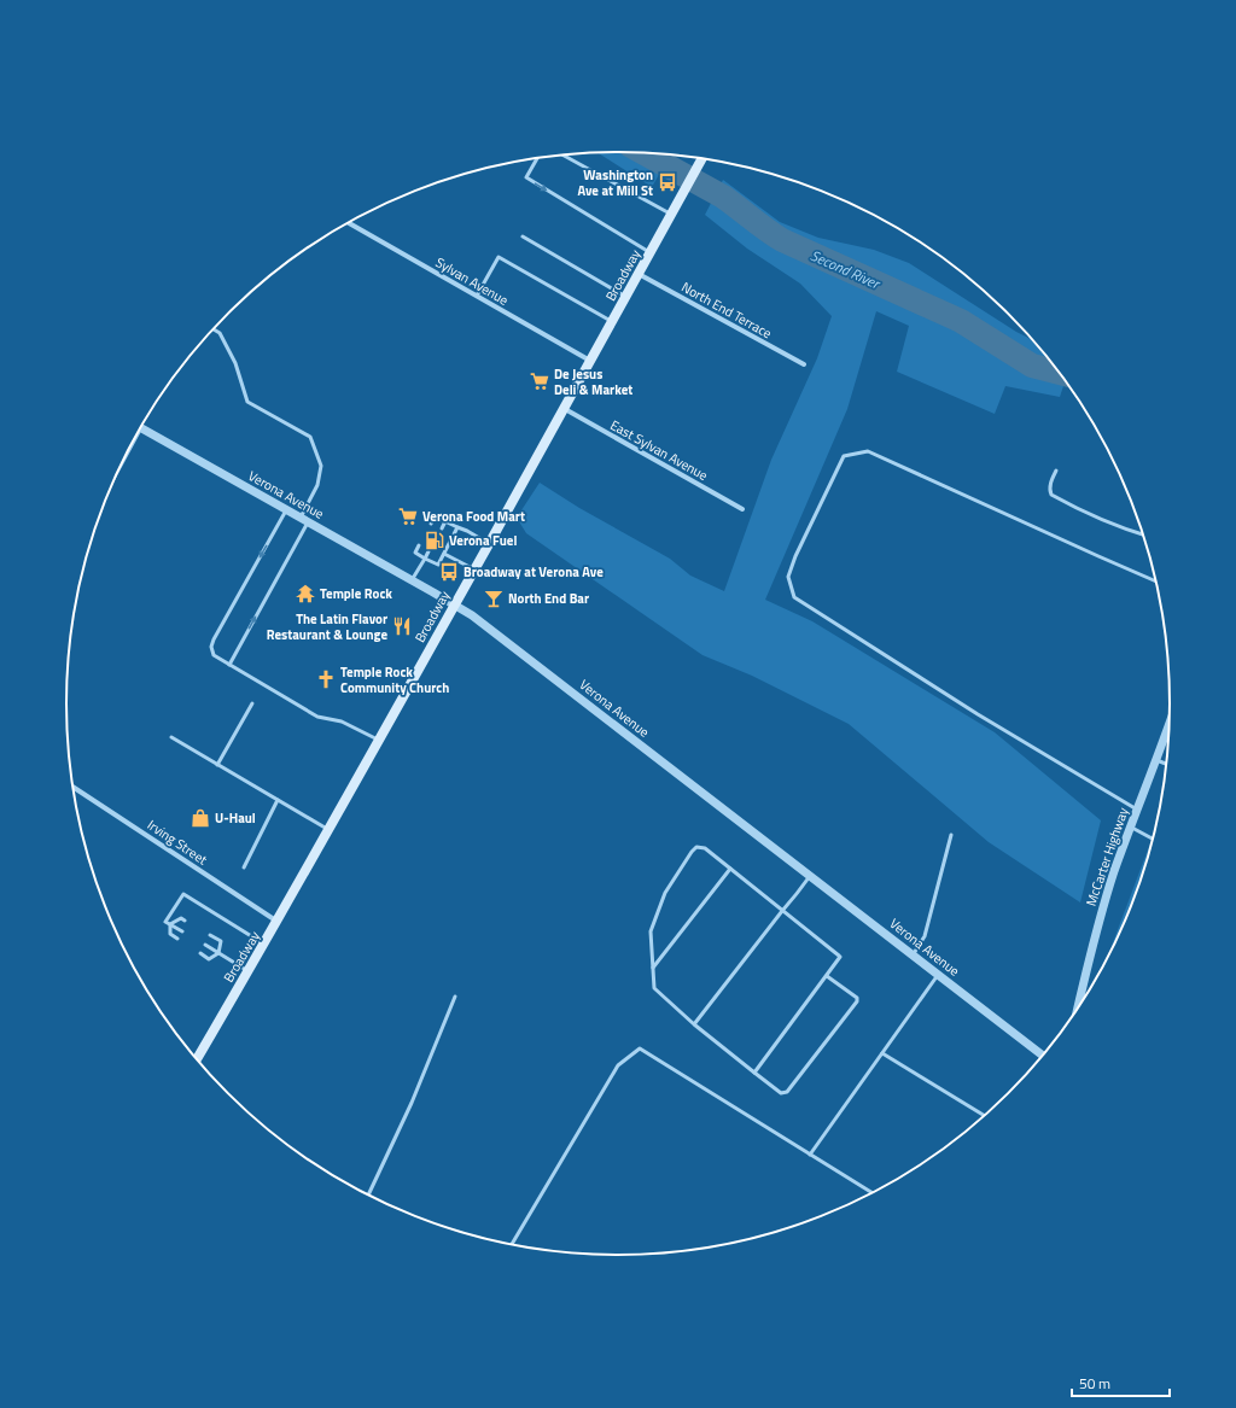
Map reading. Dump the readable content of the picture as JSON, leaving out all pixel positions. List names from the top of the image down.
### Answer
{
  "streets": {
    "main road": ["Broadway"],
    "street": [
      "Sylvan Avenue",
      "North End Terrace",
      "East Sylvan Avenue",
      "Verona Avenue",
      "Irving Street",
      "McCarter Highway"
    ]
  },
  "crossings": [
    ["Broadway", "Sylvan Avenue"],
    ["Broadway", "North End Terrace"],
    ["Broadway", "East Sylvan Avenue"],
    ["Broadway", "Verona Avenue"],
    ["Broadway", "Irving Street"]
  ],
  "water": ["Second River"],
  "places": {
    "bus stop": ["Washington Ave at Mill St", "Broadway at Verona Ave"],
    "supermarket": ["De Jesus Deli & Market", "Verona Food Mart"],
    "fuel station": ["Verona Fuel"],
    "temple": ["Temple Rock"],
    "bar": ["North End Bar"],
    "restaurant": ["The Latin Flavor Restaurant & Lounge"],
    "church": ["Temple Rock Community Church"],
    "shop": ["U-Haul"]
  },
  "scale_bar": "50 m"
}
